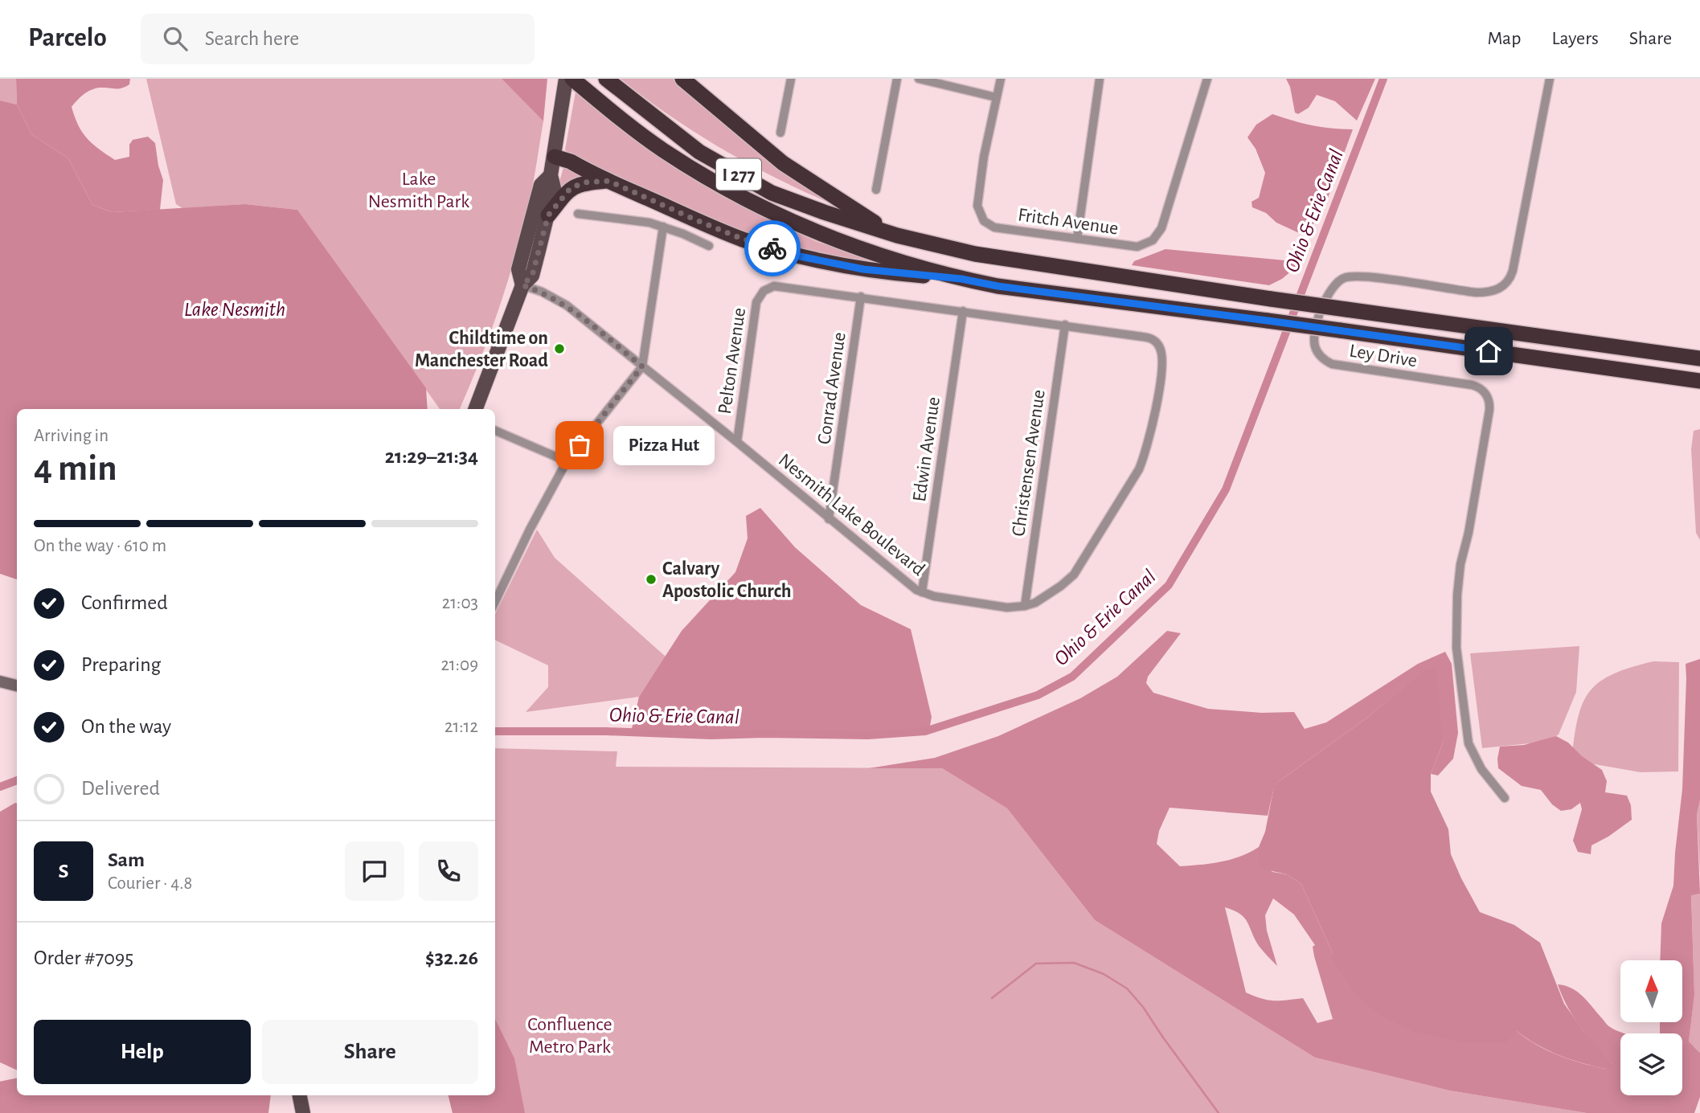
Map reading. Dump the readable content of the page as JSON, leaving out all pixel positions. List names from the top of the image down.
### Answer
{
  "streets": {
    "highway": ["I 277"],
    "street": [
      "Fritch Avenue",
      "Ley Drive",
      "Pelton Avenue",
      "Conrad Avenue",
      "Edwin Avenue",
      "Christensen Avenue",
      "Nesmith Lake Boulevard"
    ]
  },
  "crossings": [
    ["Pelton Avenue", "Conrad Avenue"],
    ["Pelton Avenue", "Nesmith Lake Boulevard"],
    ["Conrad Avenue", "Nesmith Lake Boulevard"],
    ["Edwin Avenue", "Nesmith Lake Boulevard"],
    ["Christensen Avenue", "Nesmith Lake Boulevard"]
  ],
  "water": ["Ohio & Erie Canal", "Lake Nesmith"],
  "parks": ["Lake Nesmith Park", "Confluence Metro Park"],
  "places": ["Childtime on Manchester Road", "Pizza Hut", "Calvary Apostolic Church"],
  "north": "top",
  "page": {
    "header": "Parcelo",
    "search": "Search here",
    "nav": ["Map", "Layers", "Share"],
    "heading": ["4 min", "Arriving in", "21:29–21:34"],
    "panel": [
      "Sam",
      "Courier · 4.8",
      "Order #7095",
      "$32.26"
    ],
    "bubble": "Pizza Hut",
    "bar": "On the way · 610 m",
    "list": [
      ["Confirmed", "21:03"],
      ["Preparing", "21:09"],
      ["On the way", "21:12"],
      "Delivered"
    ],
    "round": "S",
    "buttons": ["Help", "Share"]
  }
}
